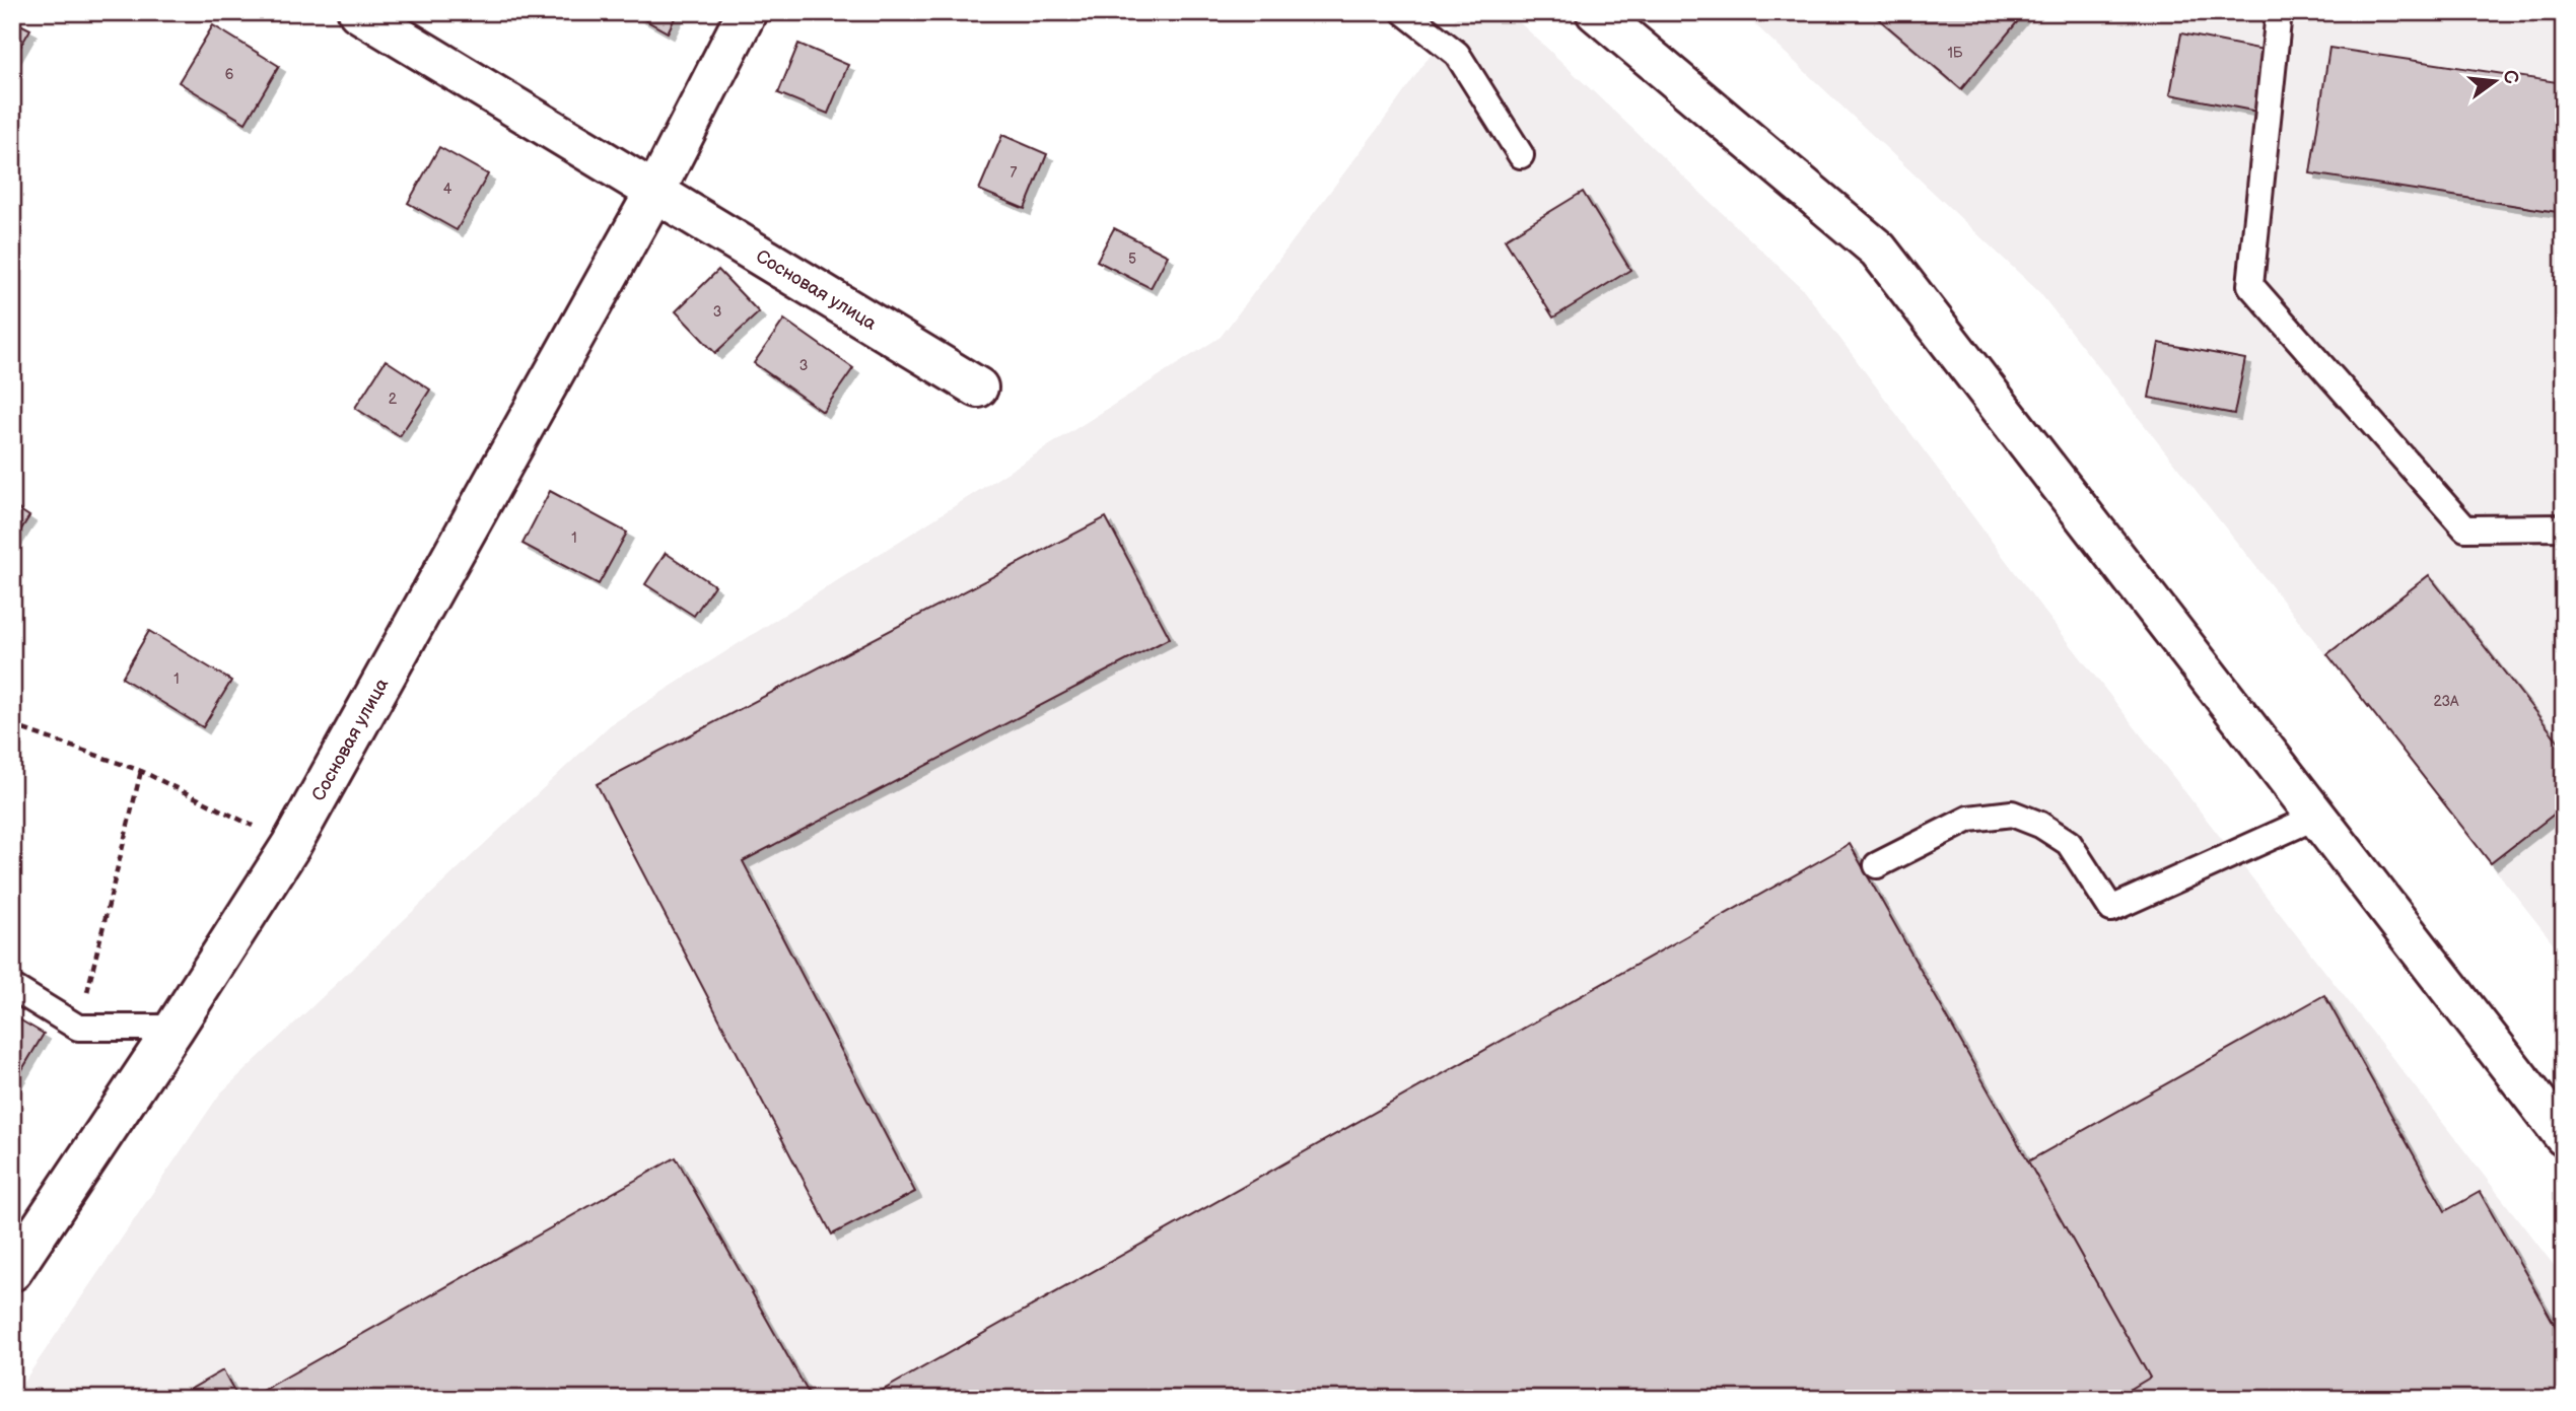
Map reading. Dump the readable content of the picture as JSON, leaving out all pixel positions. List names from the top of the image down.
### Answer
{
  "streets": {
    "street": ["Сосновая улица"]
  },
  "house_numbers": [
    "1Б",
    "6",
    "7",
    "4",
    "5",
    "3",
    "3",
    "2",
    "1",
    "1",
    "23А"
  ],
  "north": "right"
}
